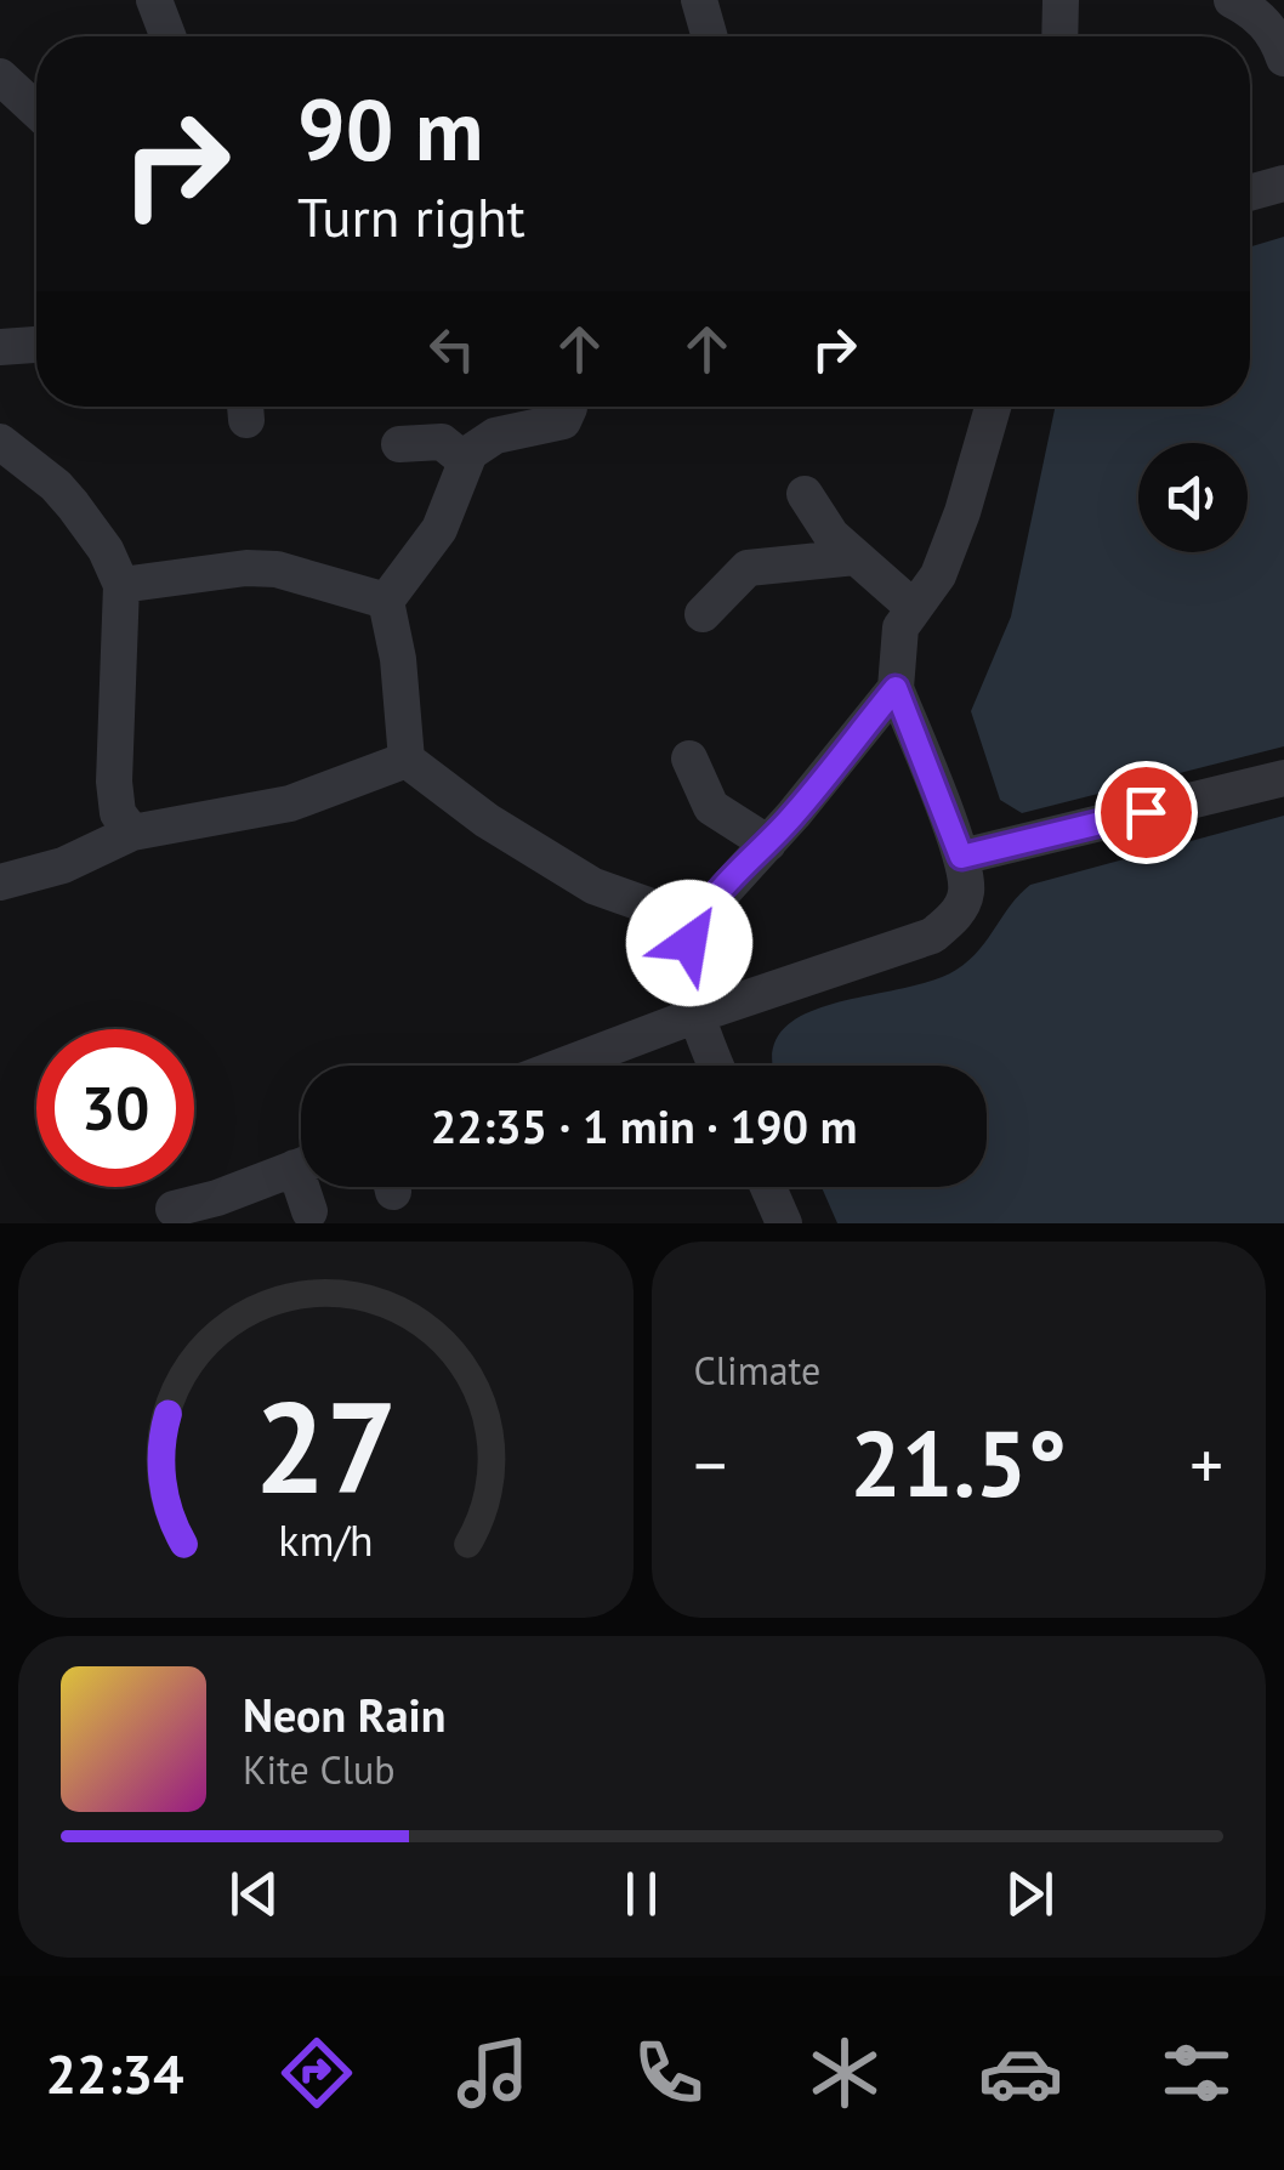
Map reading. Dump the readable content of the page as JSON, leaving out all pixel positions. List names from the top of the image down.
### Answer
{
  "page": {
    "turn": ["90 m", "Turn right"],
    "limit": "30",
    "trip": "22:35 · 1 min · 190 m",
    "tile": "Climate",
    "heat": ["−", "21.5°", "+"],
    "song": ["Neon Rain", "Kite Club"],
    "tabs": "22:34",
    "gauge": ["27", "km/h"]
  }
}
